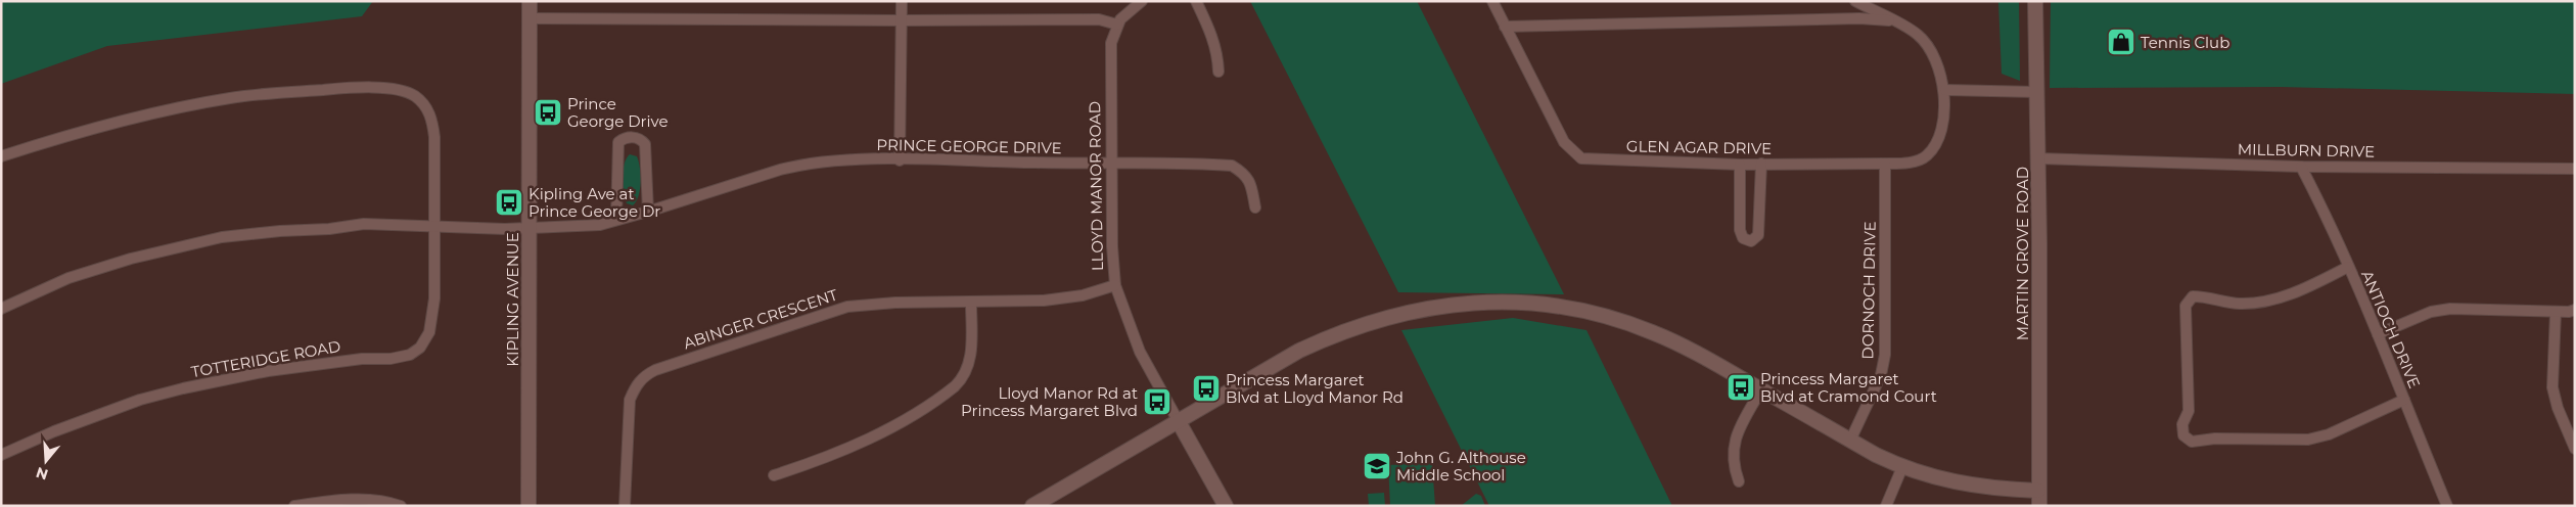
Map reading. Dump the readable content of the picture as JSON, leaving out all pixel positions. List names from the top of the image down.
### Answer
{
  "streets": {
    "street": [
      "PRINCE GEORGE DRIVE",
      "GLEN AGAR DRIVE",
      "MILLBURN DRIVE",
      "LLOYD MANOR ROAD",
      "MARTIN GROVE ROAD",
      "DORNOCH DRIVE",
      "KIPLING AVENUE",
      "ABINGER CRESCENT",
      "ANTIOCH DRIVE",
      "TOTTERIDGE ROAD"
    ]
  },
  "crossings": [
    ["PRINCE GEORGE DRIVE", "LLOYD MANOR ROAD"],
    ["PRINCE GEORGE DRIVE", "KIPLING AVENUE"],
    ["PRINCE GEORGE DRIVE", "TOTTERIDGE ROAD"],
    ["GLEN AGAR DRIVE", "DORNOCH DRIVE"],
    ["MILLBURN DRIVE", "MARTIN GROVE ROAD"],
    ["MILLBURN DRIVE", "ANTIOCH DRIVE"],
    ["LLOYD MANOR ROAD", "ABINGER CRESCENT"]
  ],
  "places": {
    "shop": ["Tennis Club"],
    "bus stop": [
      "Prince George Drive",
      "Kipling Ave at Prince George Dr",
      "Princess Margaret Blvd at Cramond Court",
      "Princess Margaret Blvd at Lloyd Manor Rd",
      "Lloyd Manor Rd at Princess Margaret Blvd"
    ],
    "school or university": ["John G. Althouse Middle School"]
  },
  "north": "bottom"
}
